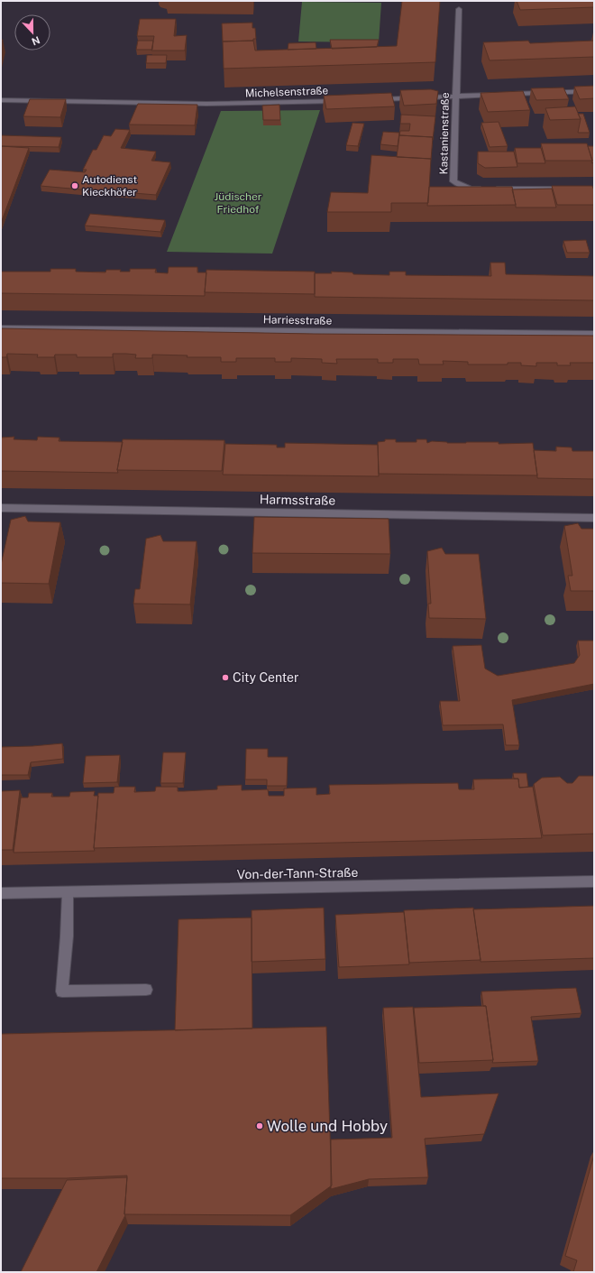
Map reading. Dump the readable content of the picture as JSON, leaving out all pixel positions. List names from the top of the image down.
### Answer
{
  "streets": {
    "street": [
      "Michelsenstraße",
      "Kastanienstraße",
      "Harriesstraße",
      "Harmsstraße",
      "Von-der-Tann-Straße"
    ]
  },
  "parks": ["Jüdischer Friedhof"],
  "places": ["Autodienst Kieckhöfer", "City Center", "Wolle und Hobby"],
  "north": "bottom"
}
